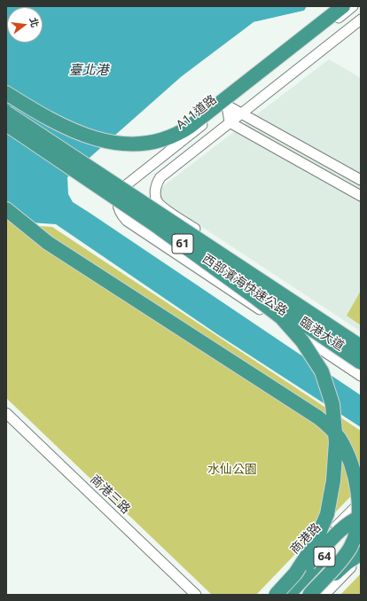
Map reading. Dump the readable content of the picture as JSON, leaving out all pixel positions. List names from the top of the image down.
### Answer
{
  "streets": {
    "highway": ["61", "西部濱海快速公路", "64"],
    "street": [
      "A11道路",
      "臨港大道",
      "商港三路",
      "商港路"
    ]
  },
  "crossings": [
    ["A11道路", "臨港大道"]
  ],
  "water": ["臺北港"],
  "parks": ["水仙公園"],
  "north": "right"
}
